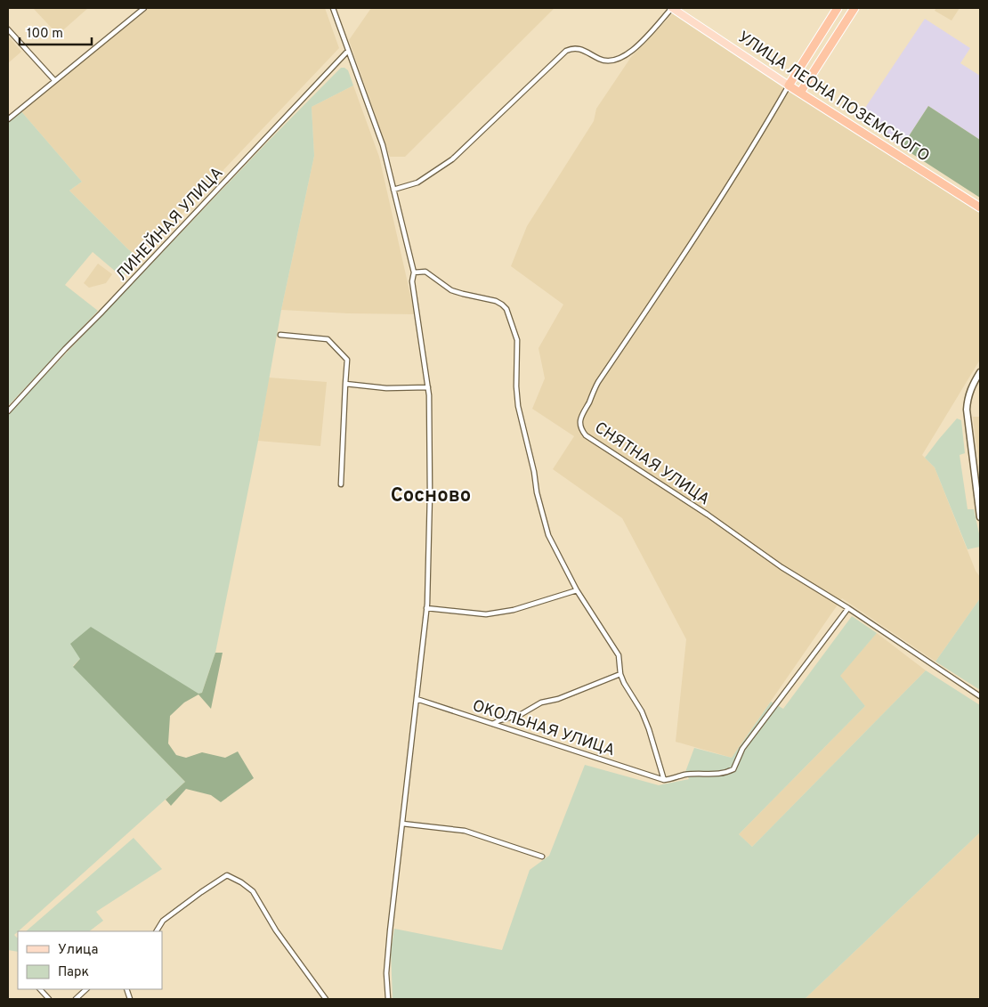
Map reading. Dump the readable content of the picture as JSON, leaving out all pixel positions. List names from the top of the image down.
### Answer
{
  "streets": {
    "highway": ["УЛИЦА ЛЕОНА ПОЗЕМСКОГО"],
    "street": ["ЛИНЕЙНАЯ УЛИЦА", "СНЯТНАЯ УЛИЦА", "ОКОЛЬНАЯ УЛИЦА"]
  },
  "crossings": [
    ["УЛИЦА ЛЕОНА ПОЗЕМСКОГО", "СНЯТНАЯ УЛИЦА"]
  ],
  "districts": ["Сосново"],
  "legend": ["Улица", "Парк"],
  "scale_bar": "100 m"
}
